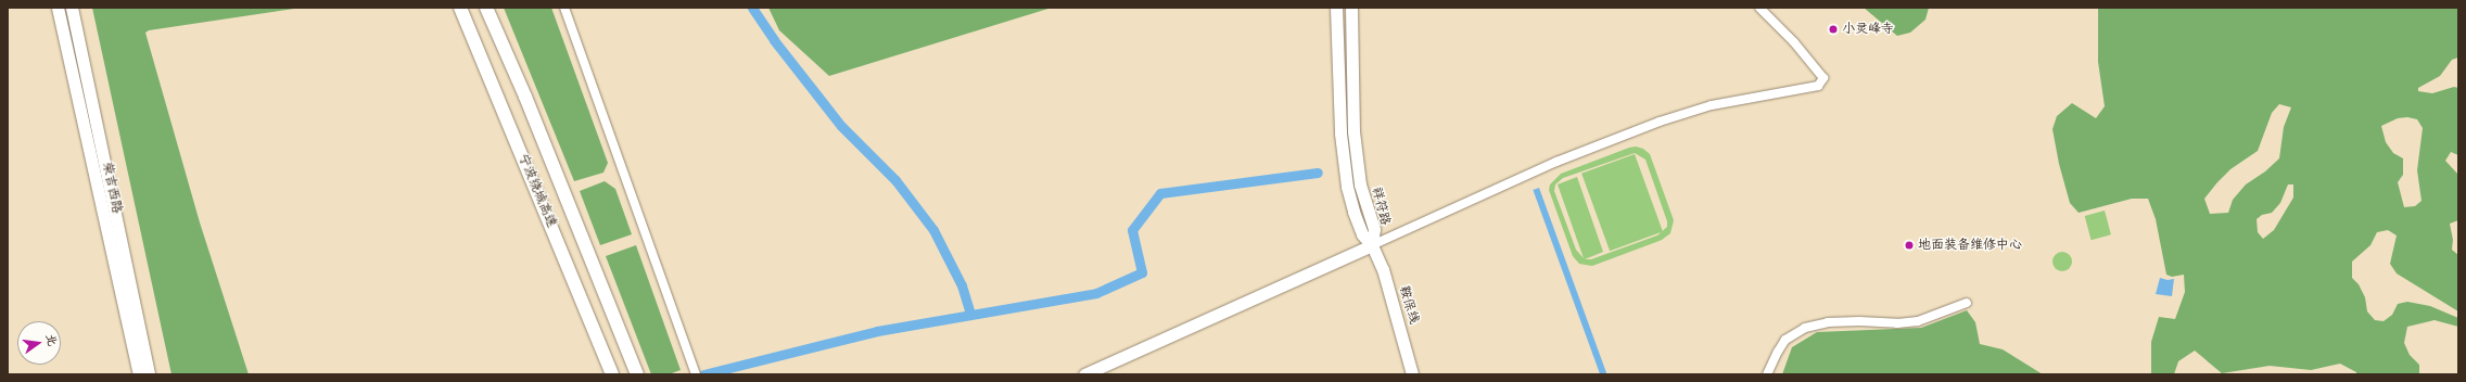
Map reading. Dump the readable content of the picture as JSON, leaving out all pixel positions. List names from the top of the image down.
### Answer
{
  "streets": {
    "highway": ["宁波绕城高速"],
    "main road": ["荣吉西路", "祥符路", "鞍保线"]
  },
  "crossings": [
    ["祥符路", "鞍保线"]
  ],
  "places": ["小灵峰寺", "地面装备维修中心"],
  "north": "right"
}
